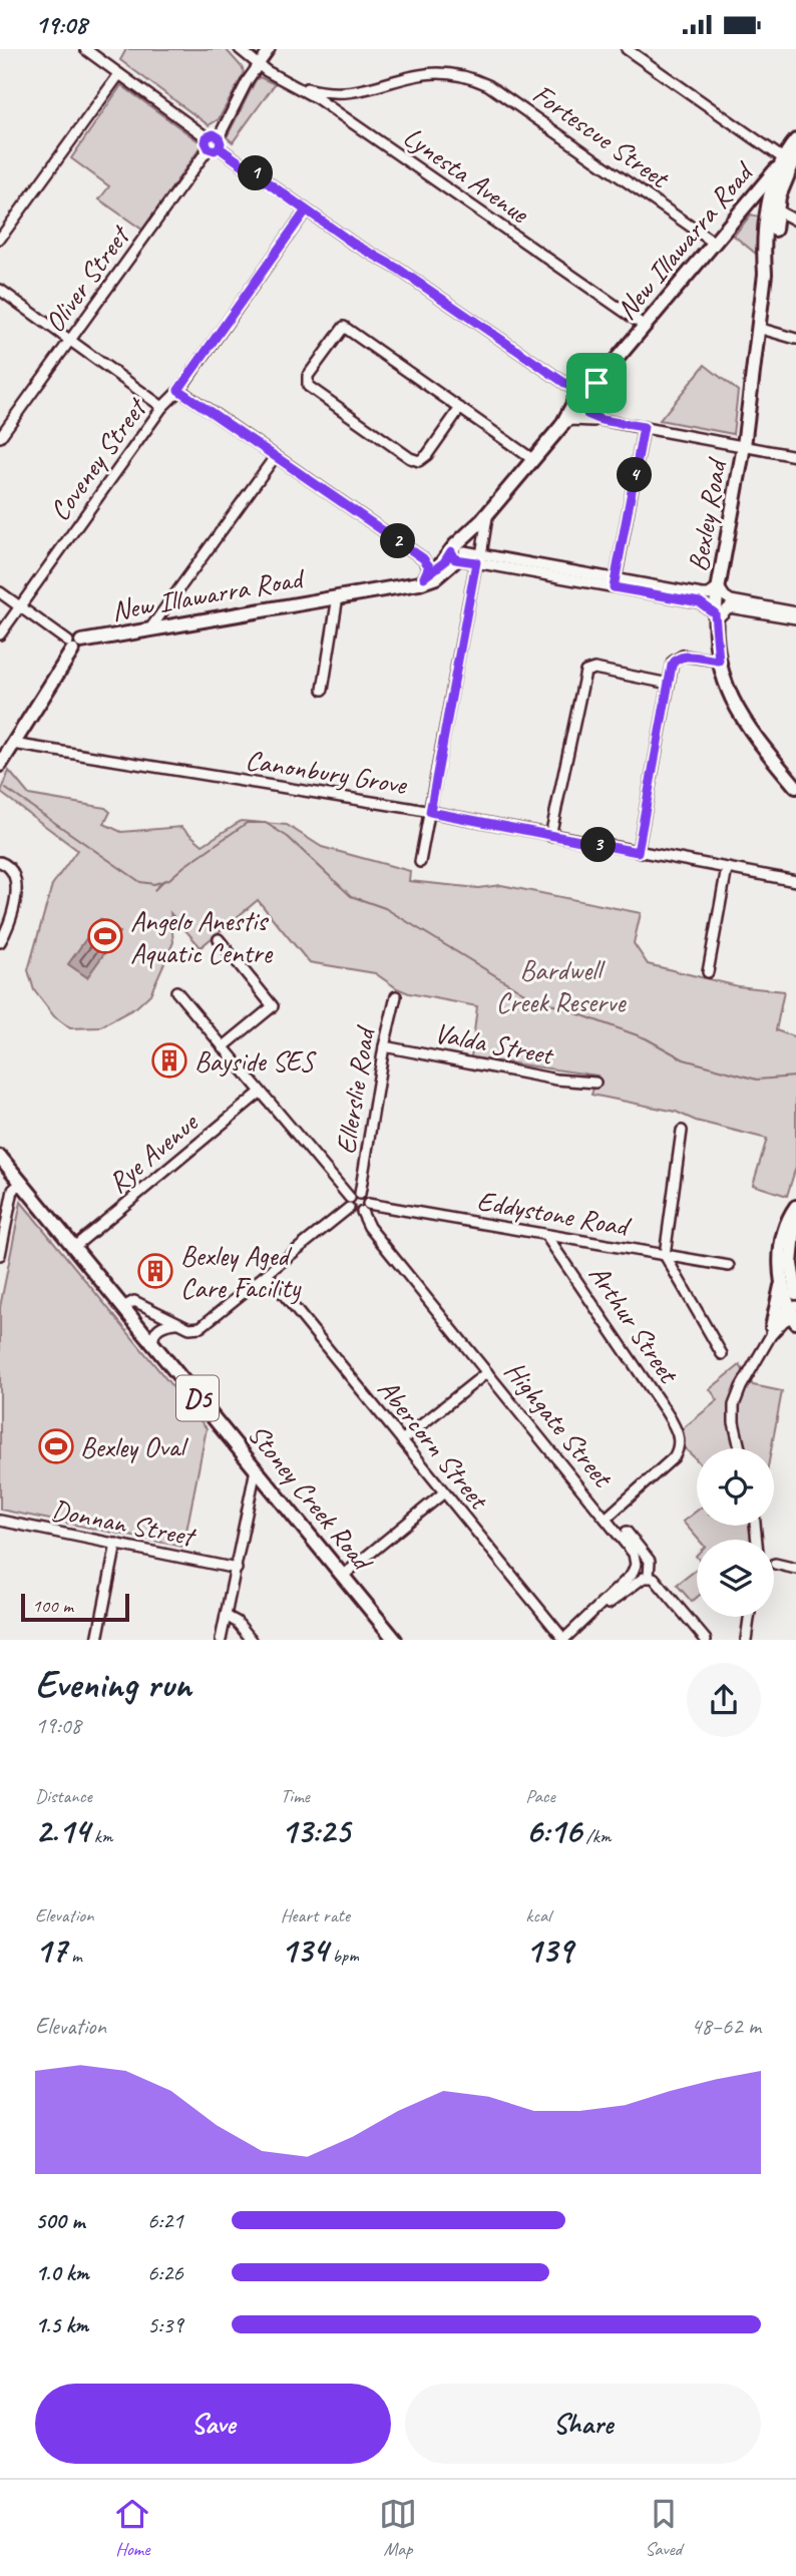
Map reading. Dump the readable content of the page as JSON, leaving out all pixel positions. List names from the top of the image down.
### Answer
{
  "streets": {
    "main road": [
      "New Illawarra Road",
      "Bexley Road",
      "D5",
      "Stoney Creek Road"
    ],
    "street": [
      "Fortescue Street",
      "Lynesta Avenue",
      "Oliver Street",
      "Coveney Street",
      "Canonbury Grove",
      "Valda Street",
      "Ellerslie Road",
      "Rye Avenue",
      "Eddystone Road",
      "Arthur Street",
      "Highgate Street",
      "Abercorn Street",
      "Donnan Street"
    ]
  },
  "crossings": [
    ["Fortescue Street", "Lynesta Avenue"],
    ["Fortescue Street", "New Illawarra Road"],
    ["Lynesta Avenue", "New Illawarra Road"],
    ["New Illawarra Road", "Bexley Road"],
    ["Valda Street", "Ellerslie Road"],
    ["Ellerslie Road", "Eddystone Road"],
    ["Ellerslie Road", "Highgate Street"],
    ["Rye Avenue", "Stoney Creek Road"],
    ["Eddystone Road", "Arthur Street"],
    ["Eddystone Road", "Highgate Street"],
    ["Arthur Street", "Highgate Street"]
  ],
  "parks": ["Bardwell Creek Reserve"],
  "places": {
    "sports": ["Angelo Anestis Aquatic Centre", "Bexley Oval"],
    "building": ["Bayside SES", "Bexley Aged Care Facility"]
  },
  "scale_bar": "100 m",
  "page": {
    "status": "19:08",
    "pins": [
      "1",
      "4",
      "2",
      "3"
    ],
    "scale": "100 m",
    "heading": ["Evening run", "19:08"],
    "stats": [
      ["Distance", "2.14 km"],
      ["Time", "13:25"],
      ["Pace", "6:16 /km"],
      ["Elevation", "17 m"],
      ["Heart rate", "134 bpm"],
      ["kcal", "139"]
    ],
    "chart": ["Elevation", "48–62 m"],
    "list": [
      {
        "name": "500 m",
        "note": "6:21"
      },
      {
        "name": "1.0 km",
        "note": "6:26"
      },
      {
        "name": "1.5 km",
        "note": "5:39"
      }
    ],
    "buttons": ["Save", "Share"],
    "tabs": ["Home", "Map", "Saved"]
  }
}
